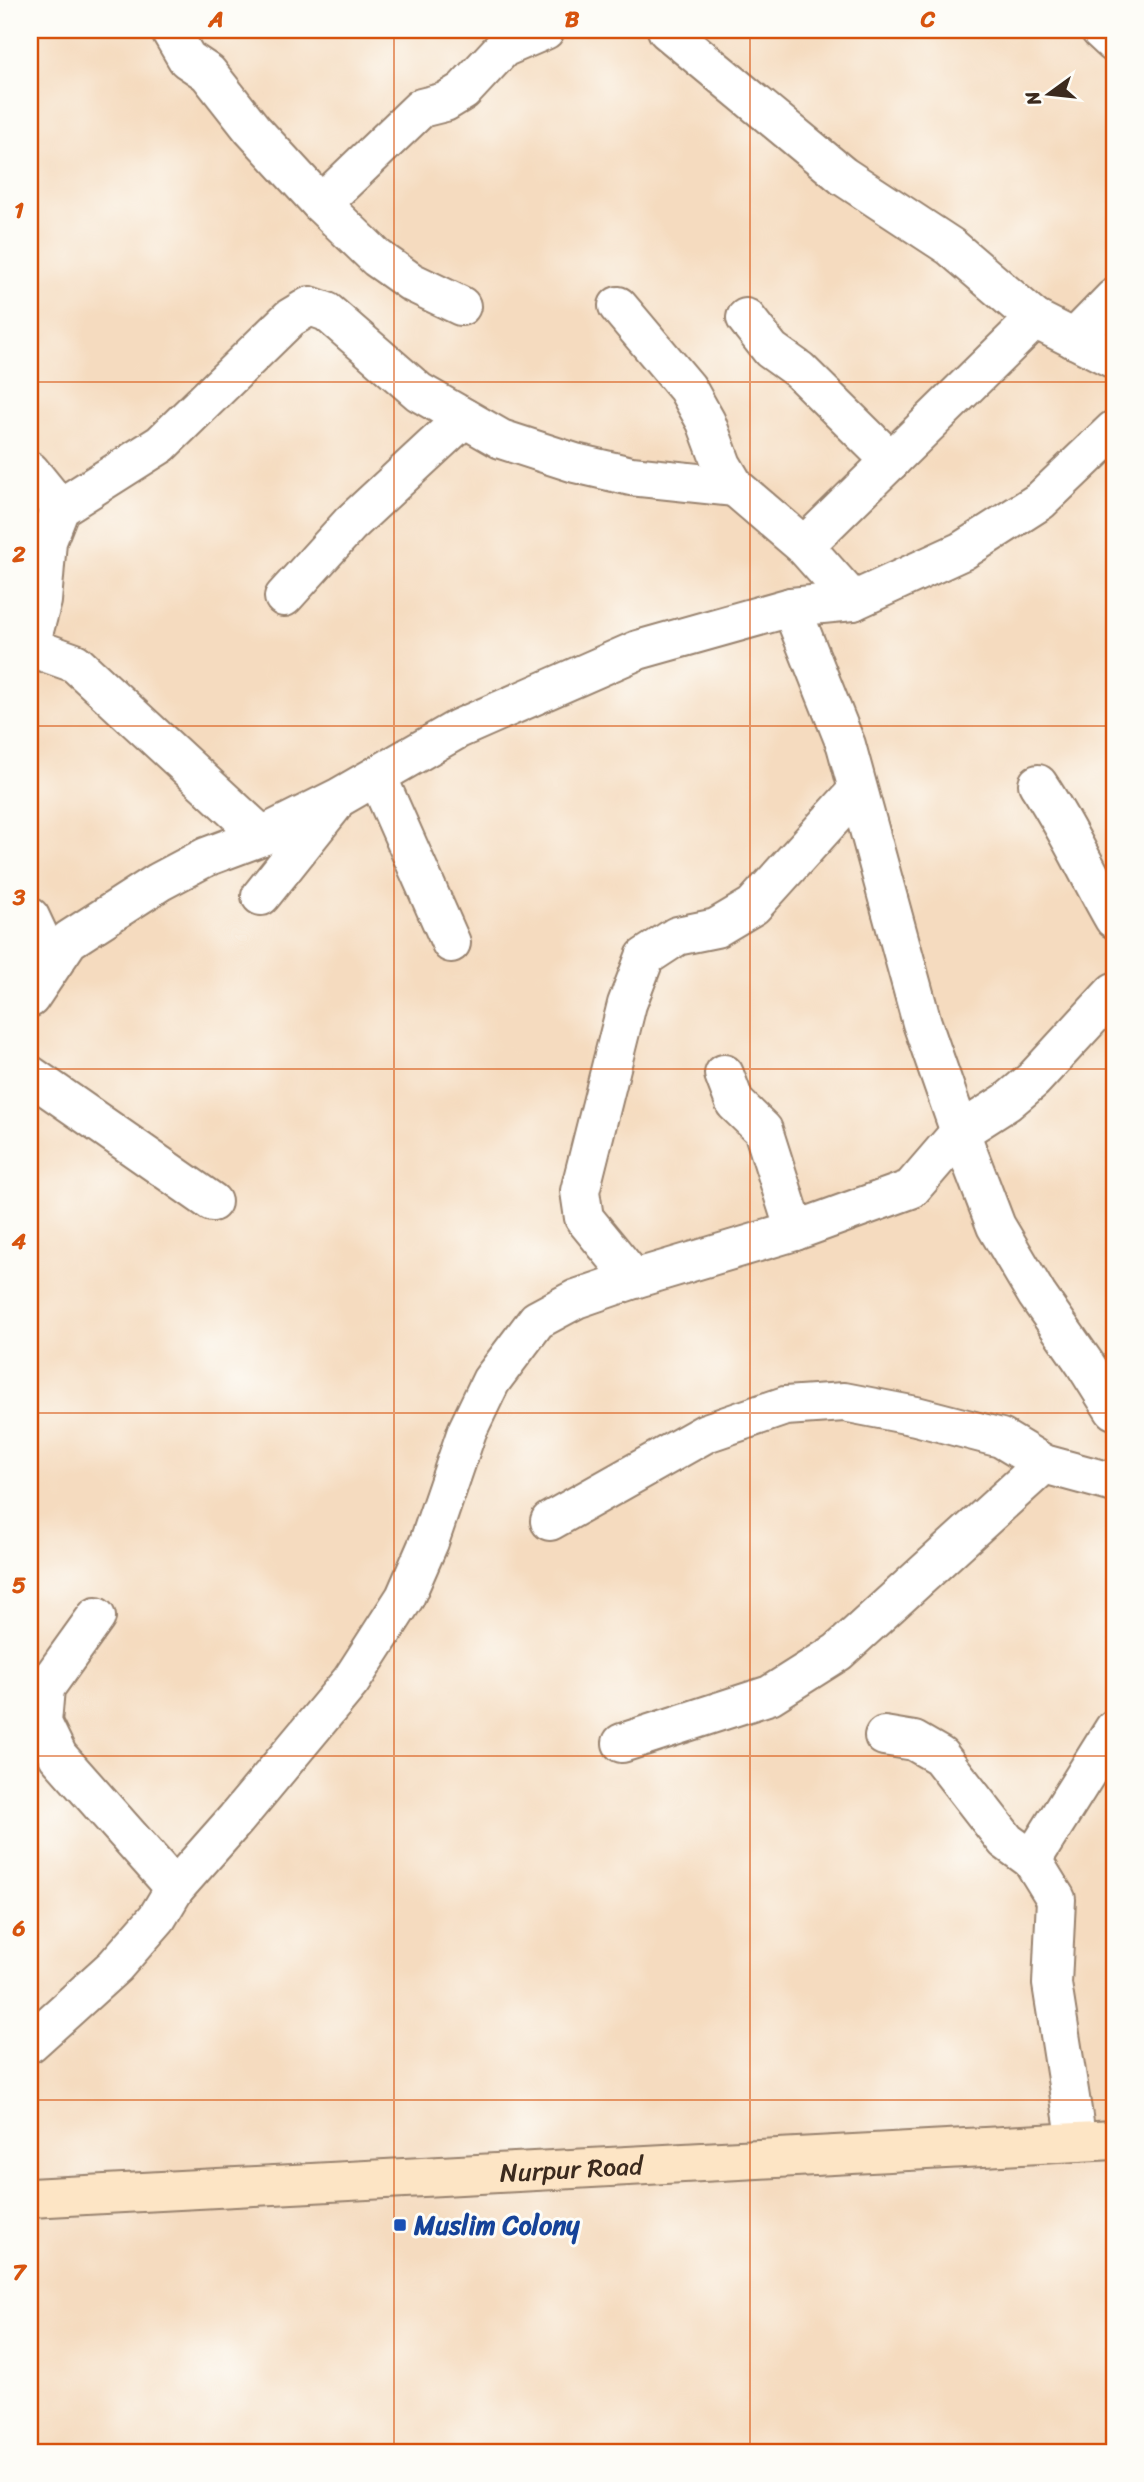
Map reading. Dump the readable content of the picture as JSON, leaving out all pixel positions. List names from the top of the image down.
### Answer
{
  "streets": {
    "street": ["Nurpur Road"]
  },
  "places": {
    "transit": ["Muslim Colony"]
  },
  "north": "left",
  "grid": {
    "columns": ["A", "B", "C"],
    "rows": [
      "1",
      "2",
      "3",
      "4",
      "5",
      "6",
      "7"
    ]
  }
}
